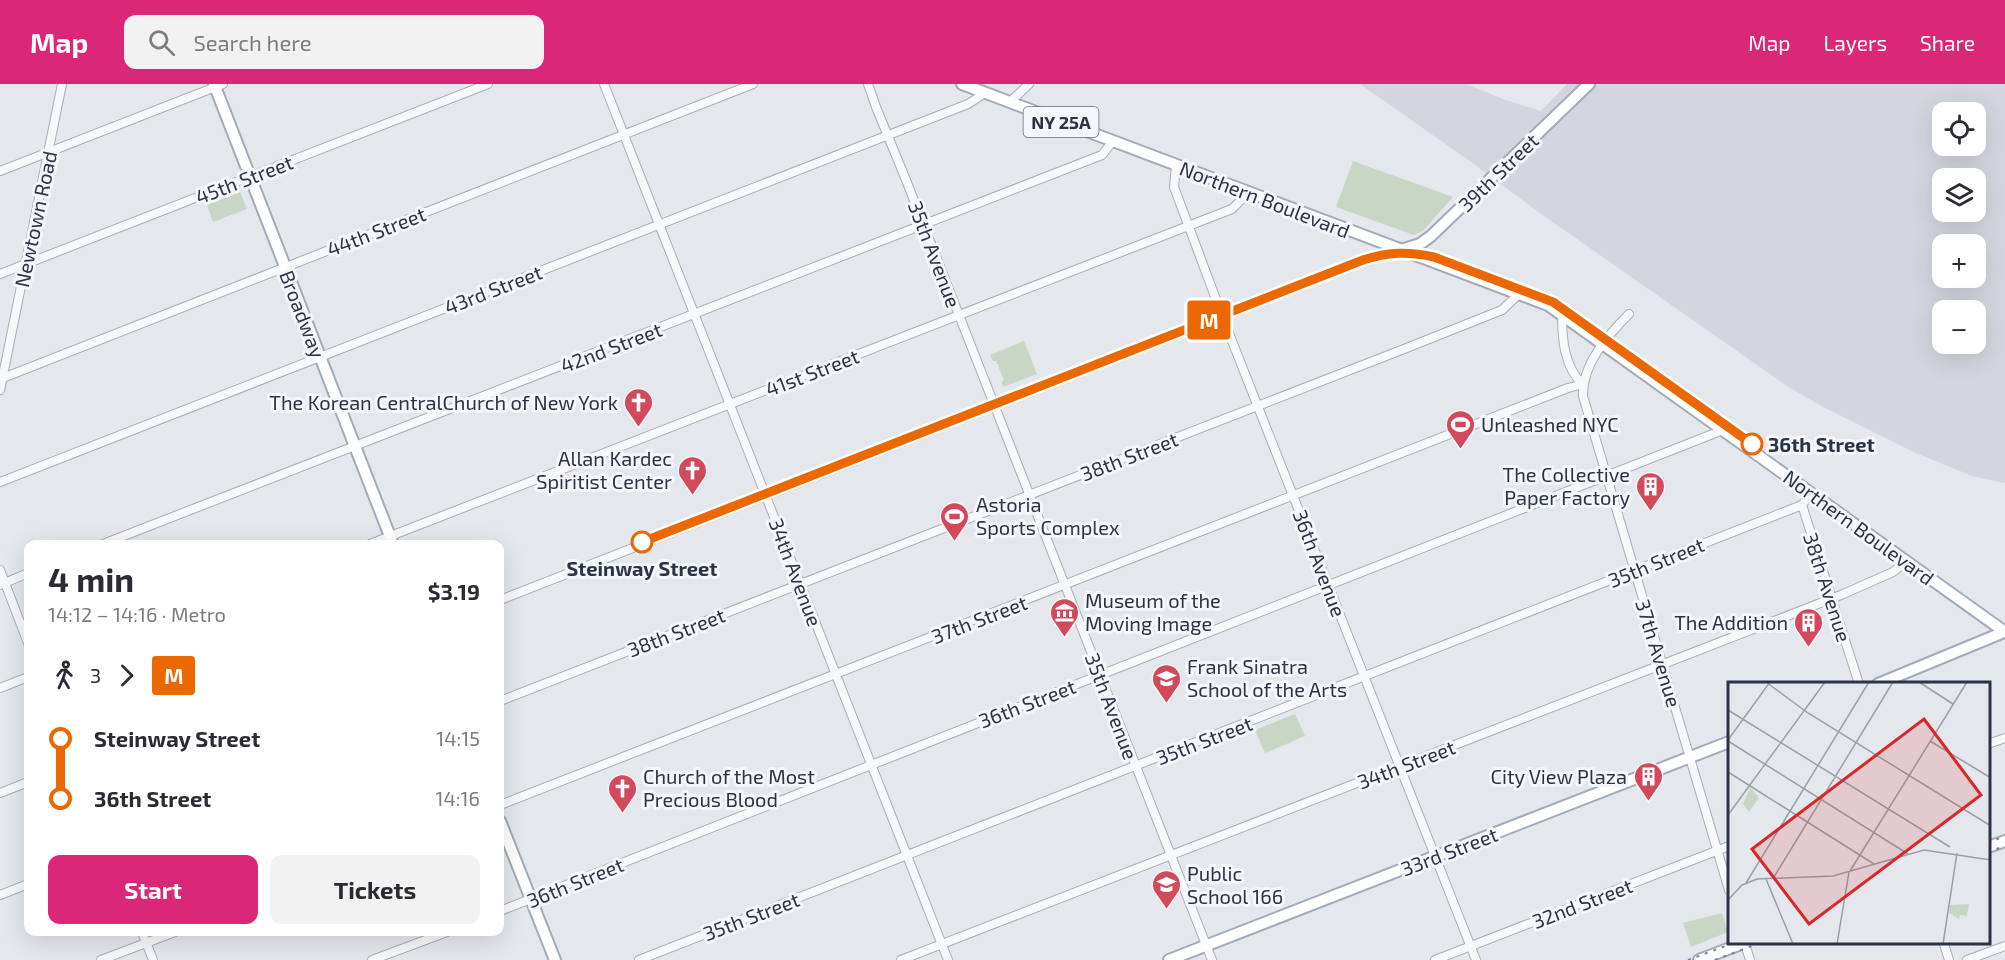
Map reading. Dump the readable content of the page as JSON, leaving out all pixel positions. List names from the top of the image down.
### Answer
{
  "streets": {
    "main road": [
      "NY 25A",
      "39th Street",
      "Northern Boulevard",
      "Broadway",
      "33rd Street"
    ],
    "street": [
      "45th Street",
      "Newtown Road",
      "44th Street",
      "35th Avenue",
      "43rd Street",
      "42nd Street",
      "41st Street",
      "38th Street",
      "35th Street",
      "36th Avenue",
      "34th Avenue",
      "38th Avenue",
      "37th Street",
      "37th Avenue",
      "36th Street",
      "34th Street",
      "32nd Street"
    ]
  },
  "crossings": [
    ["39th Street", "Northern Boulevard"],
    ["45th Street", "Newtown Road"],
    ["45th Street", "Broadway"],
    ["Northern Boulevard", "43rd Street"],
    ["Northern Boulevard", "42nd Street"],
    ["Northern Boulevard", "41st Street"],
    ["Northern Boulevard", "38th Street"],
    ["Northern Boulevard", "36th Avenue"],
    ["Northern Boulevard", "38th Avenue"],
    ["Northern Boulevard", "37th Avenue"],
    ["Northern Boulevard", "36th Street"],
    ["Northern Boulevard", "34th Street"],
    ["Newtown Road", "44th Street"],
    ["44th Street", "Broadway"],
    ["44th Street", "34th Avenue"],
    ["35th Avenue", "43rd Street"],
    ["35th Avenue", "42nd Street"],
    ["35th Avenue", "41st Street"],
    ["35th Avenue", "38th Street"],
    ["35th Avenue", "35th Street"],
    ["35th Avenue", "37th Street"],
    ["35th Avenue", "36th Street"],
    ["35th Avenue", "34th Street"],
    ["35th Avenue", "33rd Street"],
    ["43rd Street", "Broadway"],
    ["43rd Street", "34th Avenue"],
    ["Broadway", "42nd Street"],
    ["42nd Street", "34th Avenue"],
    ["41st Street", "36th Avenue"],
    ["41st Street", "34th Avenue"],
    ["38th Street", "36th Avenue"],
    ["38th Street", "34th Avenue"],
    ["35th Street", "36th Avenue"],
    ["35th Street", "34th Avenue"],
    ["35th Street", "38th Avenue"],
    ["35th Street", "37th Avenue"],
    ["36th Avenue", "37th Street"],
    ["36th Avenue", "36th Street"],
    ["36th Avenue", "34th Street"],
    ["36th Avenue", "33rd Street"],
    ["36th Avenue", "32nd Street"],
    ["34th Avenue", "37th Street"],
    ["34th Avenue", "36th Street"],
    ["34th Avenue", "34th Street"],
    ["38th Avenue", "34th Street"],
    ["37th Street", "37th Avenue"],
    ["37th Avenue", "36th Street"],
    ["37th Avenue", "34th Street"],
    ["37th Avenue", "33rd Street"],
    ["37th Avenue", "32nd Street"]
  ],
  "places": {
    "church": ["The Korean CentralChurch of New York", "Allan Kardec Spiritist Center", "Church of the Most Precious Blood"],
    "other": ["36th Street", "Steinway Street"],
    "sports": ["Unleashed NYC", "Astoria Sports Complex"],
    "building": ["The Collective Paper Factory", "The Addition", "City View Plaza"],
    "museum": ["Museum of the Moving Image"],
    "school or university": ["Frank Sinatra School of the Arts", "Public School 166"]
  },
  "lines": ["metro line M"],
  "page": {
    "header": "Map",
    "search": "Search here",
    "nav": ["Map", "Layers", "Share"],
    "on_map": "M",
    "map_buttons": ["+", "−"],
    "heading": ["4 min", "14:12 – 14:16 · Metro", "$3.19"],
    "legs": ["3", "M"],
    "list": [
      {
        "name": "Steinway Street",
        "value": "14:15"
      },
      {
        "name": "36th Street",
        "value": "14:16"
      }
    ],
    "buttons": ["Start", "Tickets"]
  }
}
